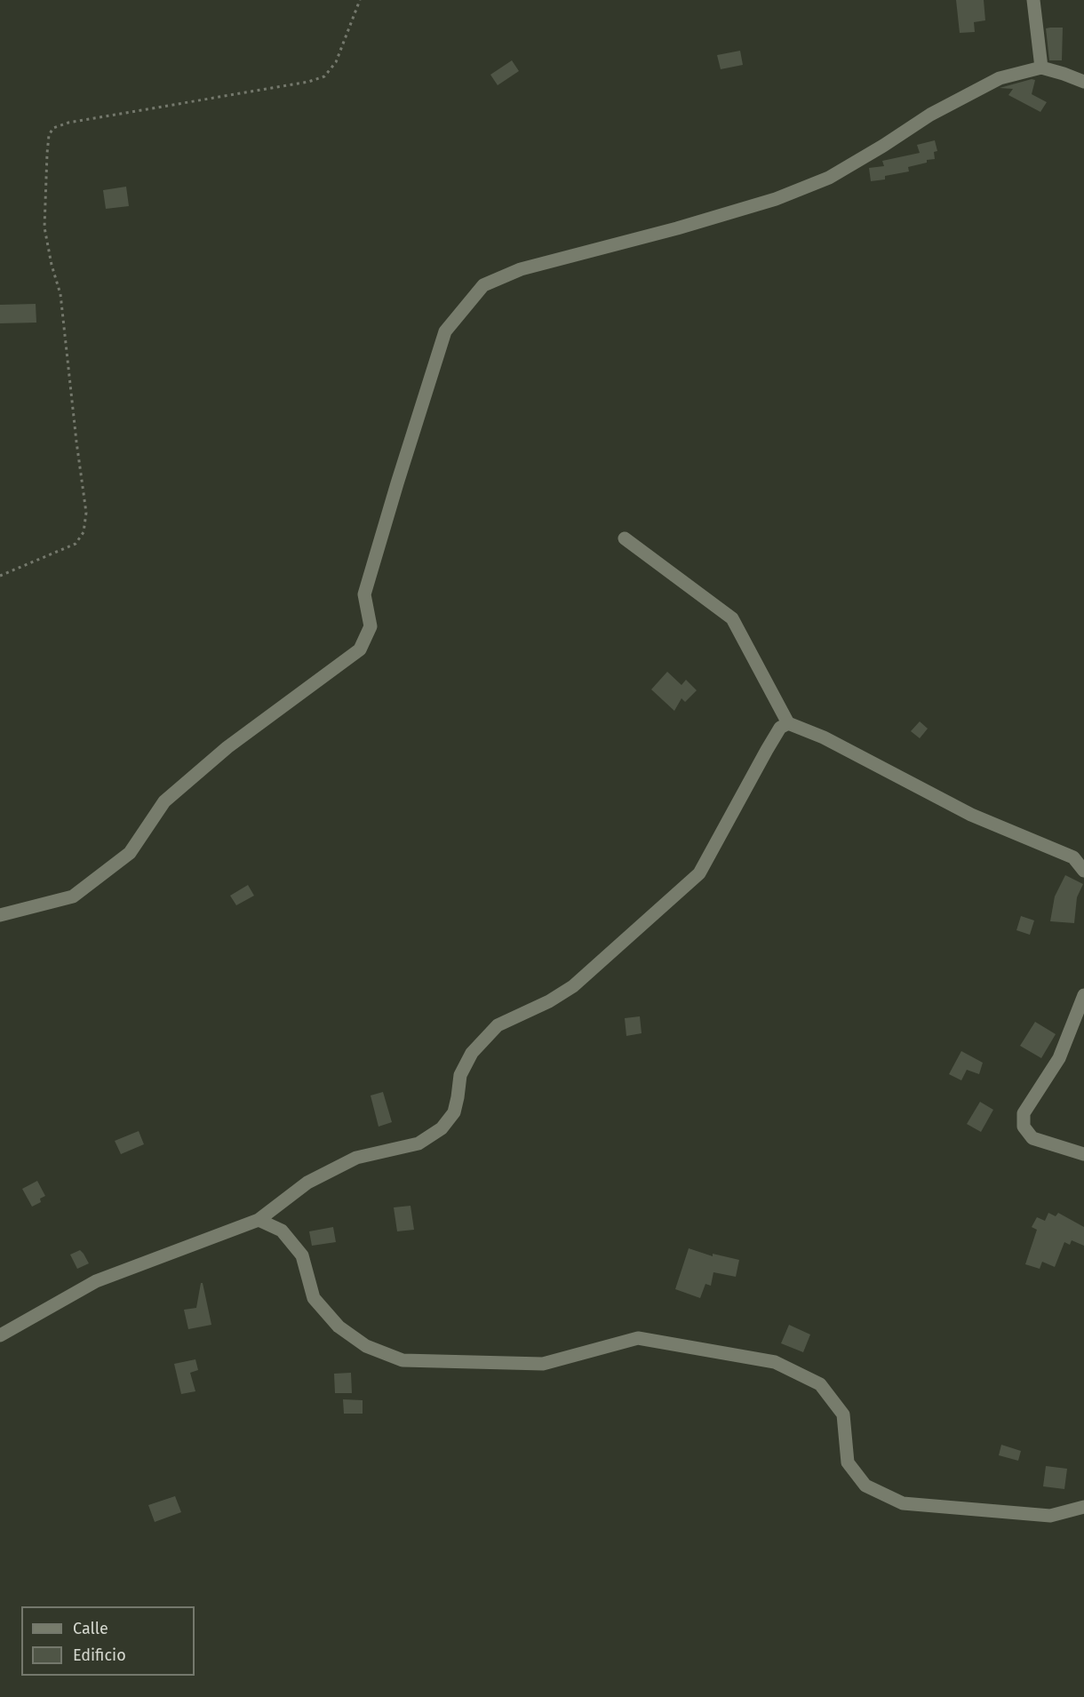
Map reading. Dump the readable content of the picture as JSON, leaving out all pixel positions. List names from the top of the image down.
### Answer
{
  "legend": ["Calle", "Edificio"]
}
